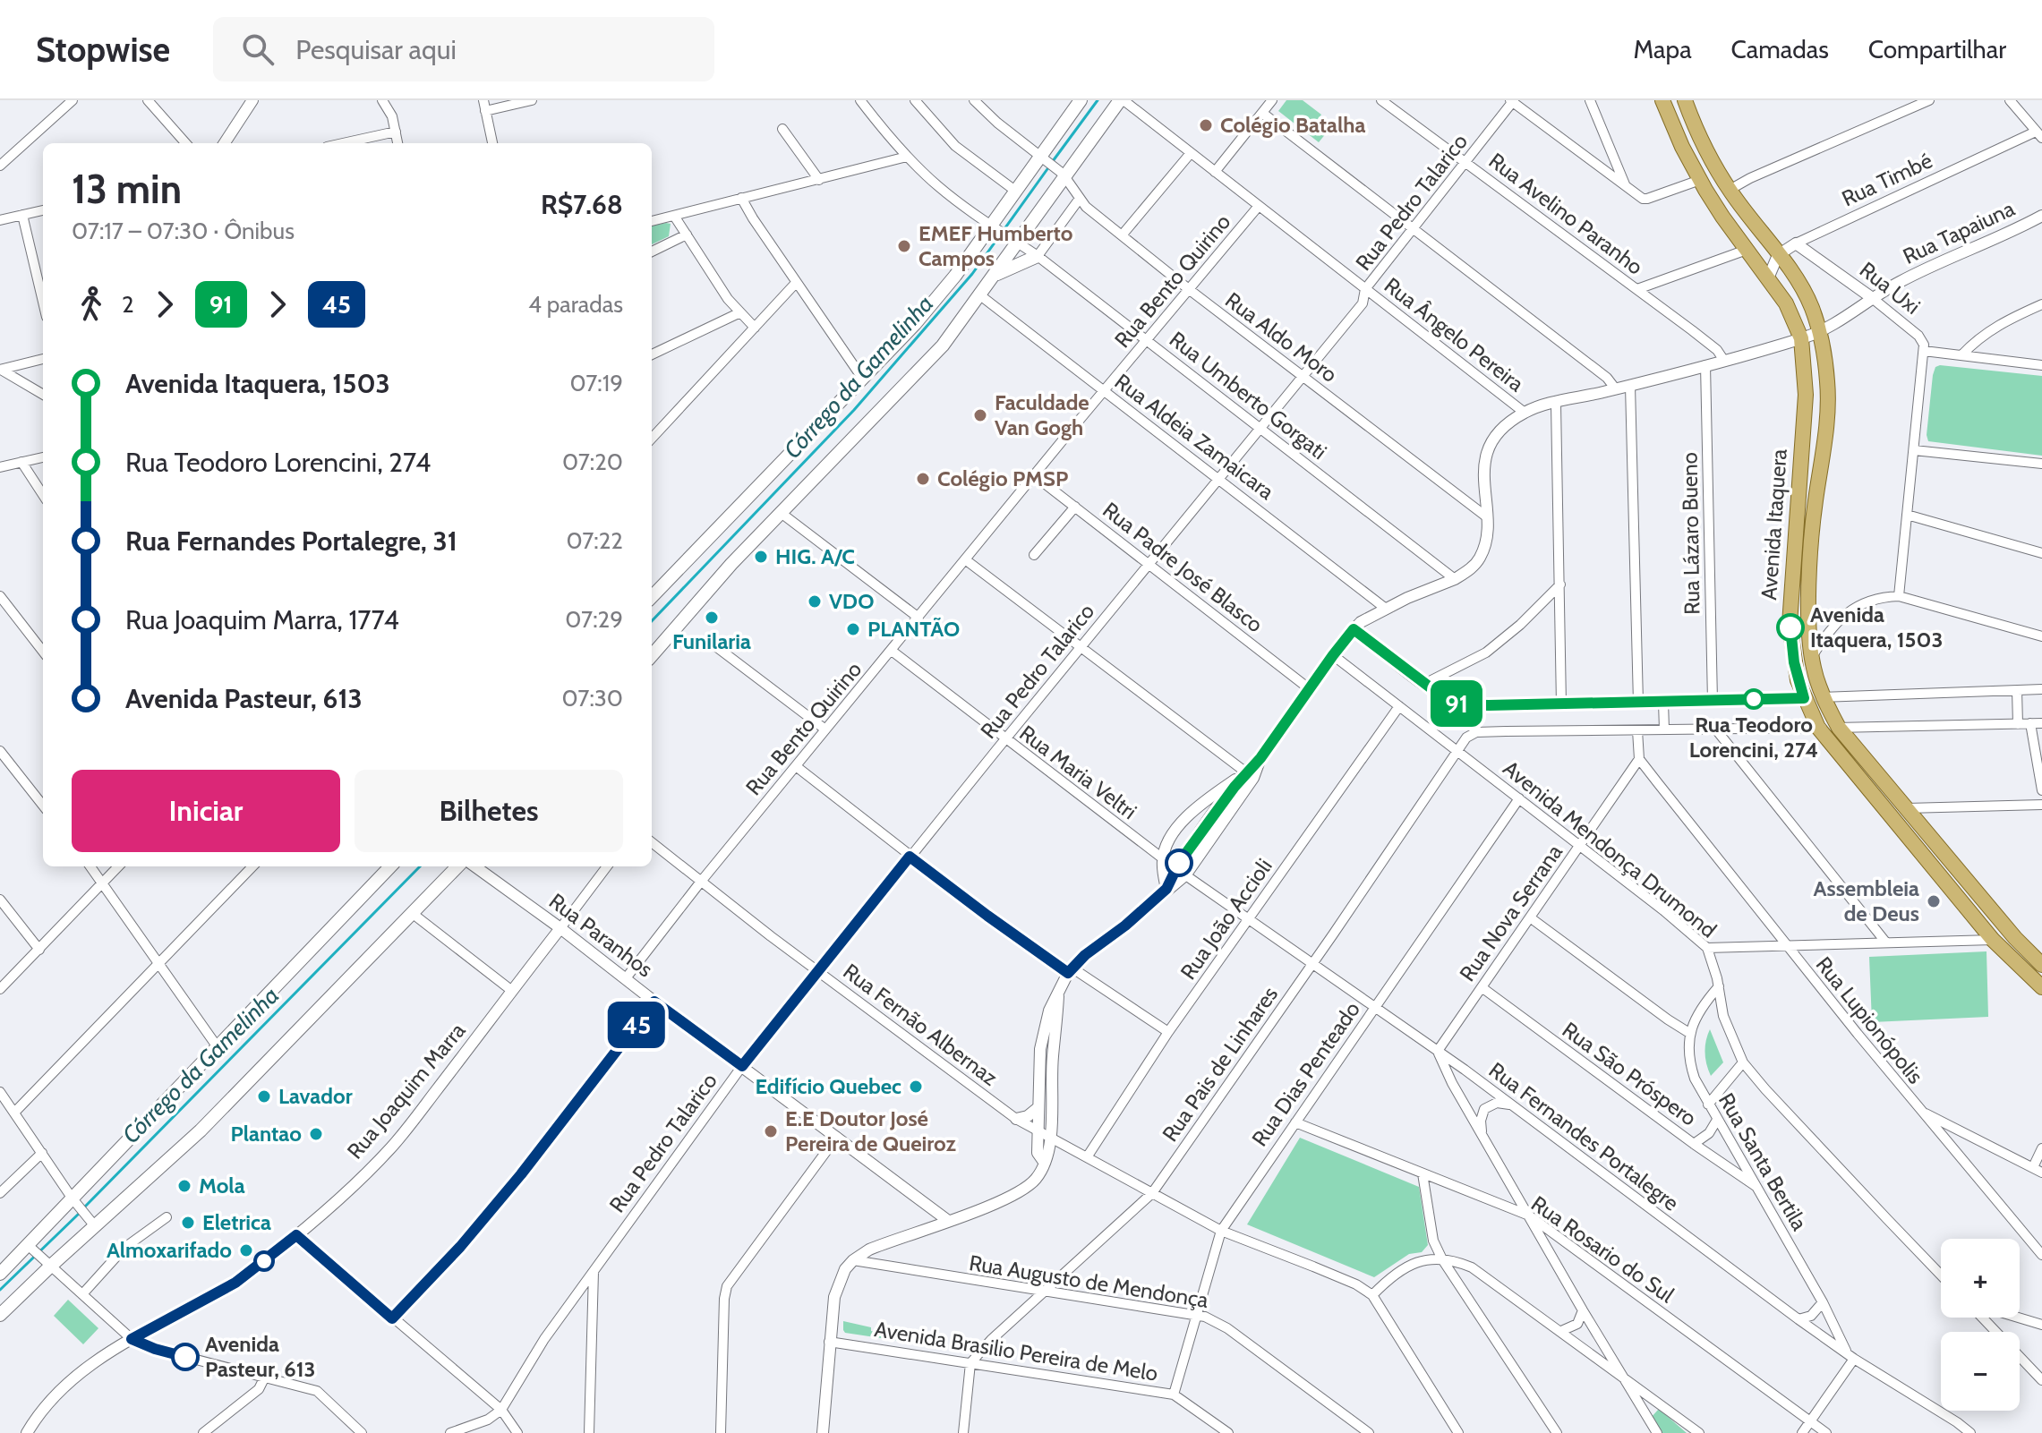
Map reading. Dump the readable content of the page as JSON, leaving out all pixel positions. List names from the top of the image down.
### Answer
{
  "streets": {
    "main road": ["Avenida Itaquera"],
    "street": [
      "Rua Timbé",
      "Rua Pedro Talarico",
      "Rua Avelino Paranho",
      "Rua Tapaiuna",
      "Rua Bento Quirino",
      "Rua Uxi",
      "Rua Ângelo Pereira",
      "Rua Aldo Moro",
      "Rua Umberto Gorgati",
      "Rua Aldeia Zamaicara",
      "Rua Lázaro Bueno",
      "Rua Padre José Blasco",
      "Rua Maria Veltri",
      "Avenida Mendonça Drumond",
      "Rua Nova Serrana",
      "Rua João Accioli",
      "Rua Paranhos",
      "Rua Lupionópolis",
      "Rua Fernão Albernaz",
      "Rua Pais de Linhares",
      "Rua Dias Penteado",
      "Rua São Próspero",
      "Rua Joaquim Marra",
      "Rua Fernandes Portalegre",
      "Rua Santa Bertila",
      "Rua Rosario do Sul",
      "Rua Augusto de Mendonça",
      "Avenida Brasilio Pereira de Melo"
    ]
  },
  "crossings": [
    ["Rua Timbé", "Rua Uxi"],
    ["Rua Timbé", "Avenida Itaquera"],
    ["Rua Pedro Talarico", "Rua Avelino Paranho"],
    ["Rua Pedro Talarico", "Rua Ângelo Pereira"],
    ["Rua Pedro Talarico", "Rua Aldo Moro"],
    ["Rua Pedro Talarico", "Rua Umberto Gorgati"],
    ["Rua Pedro Talarico", "Rua Aldeia Zamaicara"],
    ["Rua Pedro Talarico", "Rua Padre José Blasco"],
    ["Rua Pedro Talarico", "Rua Maria Veltri"],
    ["Rua Pedro Talarico", "Rua Paranhos"],
    ["Rua Pedro Talarico", "Rua Fernão Albernaz"],
    ["Rua Avelino Paranho", "Rua Tapaiuna"],
    ["Rua Tapaiuna", "Rua Uxi"],
    ["Rua Tapaiuna", "Rua Ângelo Pereira"],
    ["Rua Tapaiuna", "Avenida Itaquera"],
    ["Rua Tapaiuna", "Rua Lázaro Bueno"],
    ["Rua Bento Quirino", "Rua Ângelo Pereira"],
    ["Rua Bento Quirino", "Rua Aldo Moro"],
    ["Rua Bento Quirino", "Rua Umberto Gorgati"],
    ["Rua Bento Quirino", "Rua Aldeia Zamaicara"],
    ["Rua Bento Quirino", "Rua Padre José Blasco"],
    ["Rua Bento Quirino", "Rua Maria Veltri"],
    ["Rua Bento Quirino", "Rua Paranhos"],
    ["Rua Bento Quirino", "Rua Fernão Albernaz"],
    ["Rua Maria Veltri", "Rua Fernandes Portalegre"],
    ["Avenida Mendonça Drumond", "Rua Nova Serrana"],
    ["Avenida Mendonça Drumond", "Rua João Accioli"],
    ["Avenida Mendonça Drumond", "Rua Pais de Linhares"],
    ["Avenida Mendonça Drumond", "Rua Dias Penteado"],
    ["Rua Nova Serrana", "Rua Lupionópolis"],
    ["Rua Nova Serrana", "Rua São Próspero"],
    ["Rua Nova Serrana", "Rua Fernandes Portalegre"],
    ["Rua João Accioli", "Rua Fernão Albernaz"],
    ["Rua João Accioli", "Rua Fernandes Portalegre"],
    ["Rua Paranhos", "Rua Joaquim Marra"],
    ["Rua Fernão Albernaz", "Rua Pais de Linhares"],
    ["Rua Fernão Albernaz", "Rua Dias Penteado"],
    ["Rua Pais de Linhares", "Rua Fernandes Portalegre"],
    ["Rua Pais de Linhares", "Rua Augusto de Mendonça"],
    ["Rua Pais de Linhares", "Avenida Brasilio Pereira de Melo"],
    ["Rua Dias Penteado", "Rua Fernandes Portalegre"],
    ["Rua Dias Penteado", "Rua Rosario do Sul"],
    ["Rua Dias Penteado", "Rua Augusto de Mendonça"],
    ["Rua Dias Penteado", "Avenida Brasilio Pereira de Melo"],
    ["Rua São Próspero", "Rua Santa Bertila"],
    ["Rua Fernandes Portalegre", "Rua Santa Bertila"]
  ],
  "water": ["Córrego da Gamelinha"],
  "places": [
    "Colégio Batalha",
    "EMEF Humberto Campos",
    "Faculdade Van Gogh",
    "Colégio PMSP",
    "HIG. A/C",
    "VDO",
    "Funilaria",
    "Avenida Itaquera, 1503",
    "PLANTÃO",
    "Rua Teodoro Lorencini, 274",
    "Assembleia de Deus",
    "Edifício Quebec",
    "Lavador",
    "E.E Doutor José Pereira de Queiroz",
    "Plantao",
    "Mola",
    "Eletrica",
    "Almoxarifado",
    "Avenida Pasteur, 613"
  ],
  "lines": ["bus line 91", "bus line 45"],
  "page": {
    "header": "Stopwise",
    "search": "Pesquisar aqui",
    "nav": ["Mapa", "Camadas", "Compartilhar"],
    "on_map": ["91", "45"],
    "heading": ["13 min", "07:17 – 07:30 · Ônibus", "R$7.68"],
    "legs": [
      "2",
      "91",
      "45",
      "4 paradas"
    ],
    "list": [
      {
        "name": "Avenida Itaquera, 1503",
        "value": "07:19"
      },
      {
        "name": "Rua Teodoro Lorencini, 274",
        "value": "07:20"
      },
      {
        "name": "Rua Fernandes Portalegre, 31",
        "value": "07:22"
      },
      {
        "name": "Rua Joaquim Marra, 1774",
        "value": "07:29"
      },
      {
        "name": "Avenida Pasteur, 613",
        "value": "07:30"
      }
    ],
    "buttons": ["Iniciar", "Bilhetes"],
    "map_buttons": ["+", "−"]
  }
}
